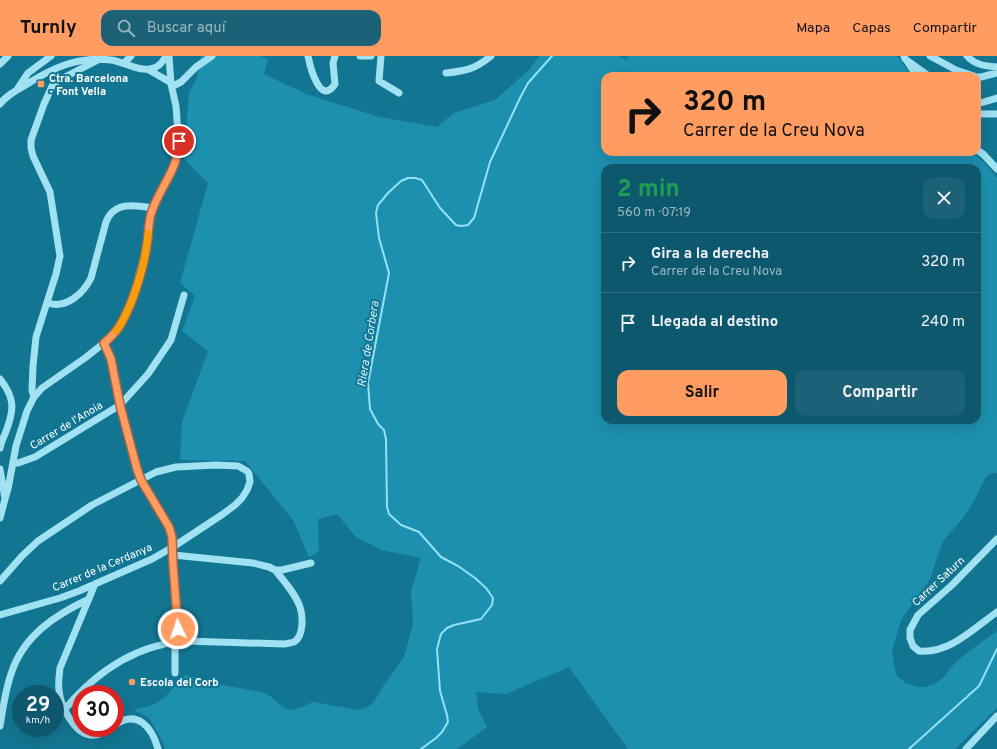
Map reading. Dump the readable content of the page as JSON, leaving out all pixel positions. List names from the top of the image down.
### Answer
{
  "streets": {
    "street": ["Carrer de l'Anoia", "Carrer de la Cerdanya", "Carrer Saturn"]
  },
  "water": ["Riera de Corbera"],
  "places": {
    "transit": ["Ctra. Barcelona - Font Vella"],
    "other": ["Escola del Corb"]
  },
  "page": {
    "header": "Turnly",
    "search": "Buscar aquí",
    "nav": ["Mapa", "Capas", "Compartir"],
    "turn": ["320 m", "Carrer de la Creu Nova"],
    "heading": ["2 min", "560 m · 07:19"],
    "list": [
      {
        "name": "Gira a la derecha",
        "note": "Carrer de la Creu Nova",
        "value": "320 m"
      },
      {
        "name": "Llegada al destino",
        "value": "240 m"
      }
    ],
    "buttons": ["Salir", "Compartir"],
    "speed": "29 km/h",
    "limit": "30"
  }
}
